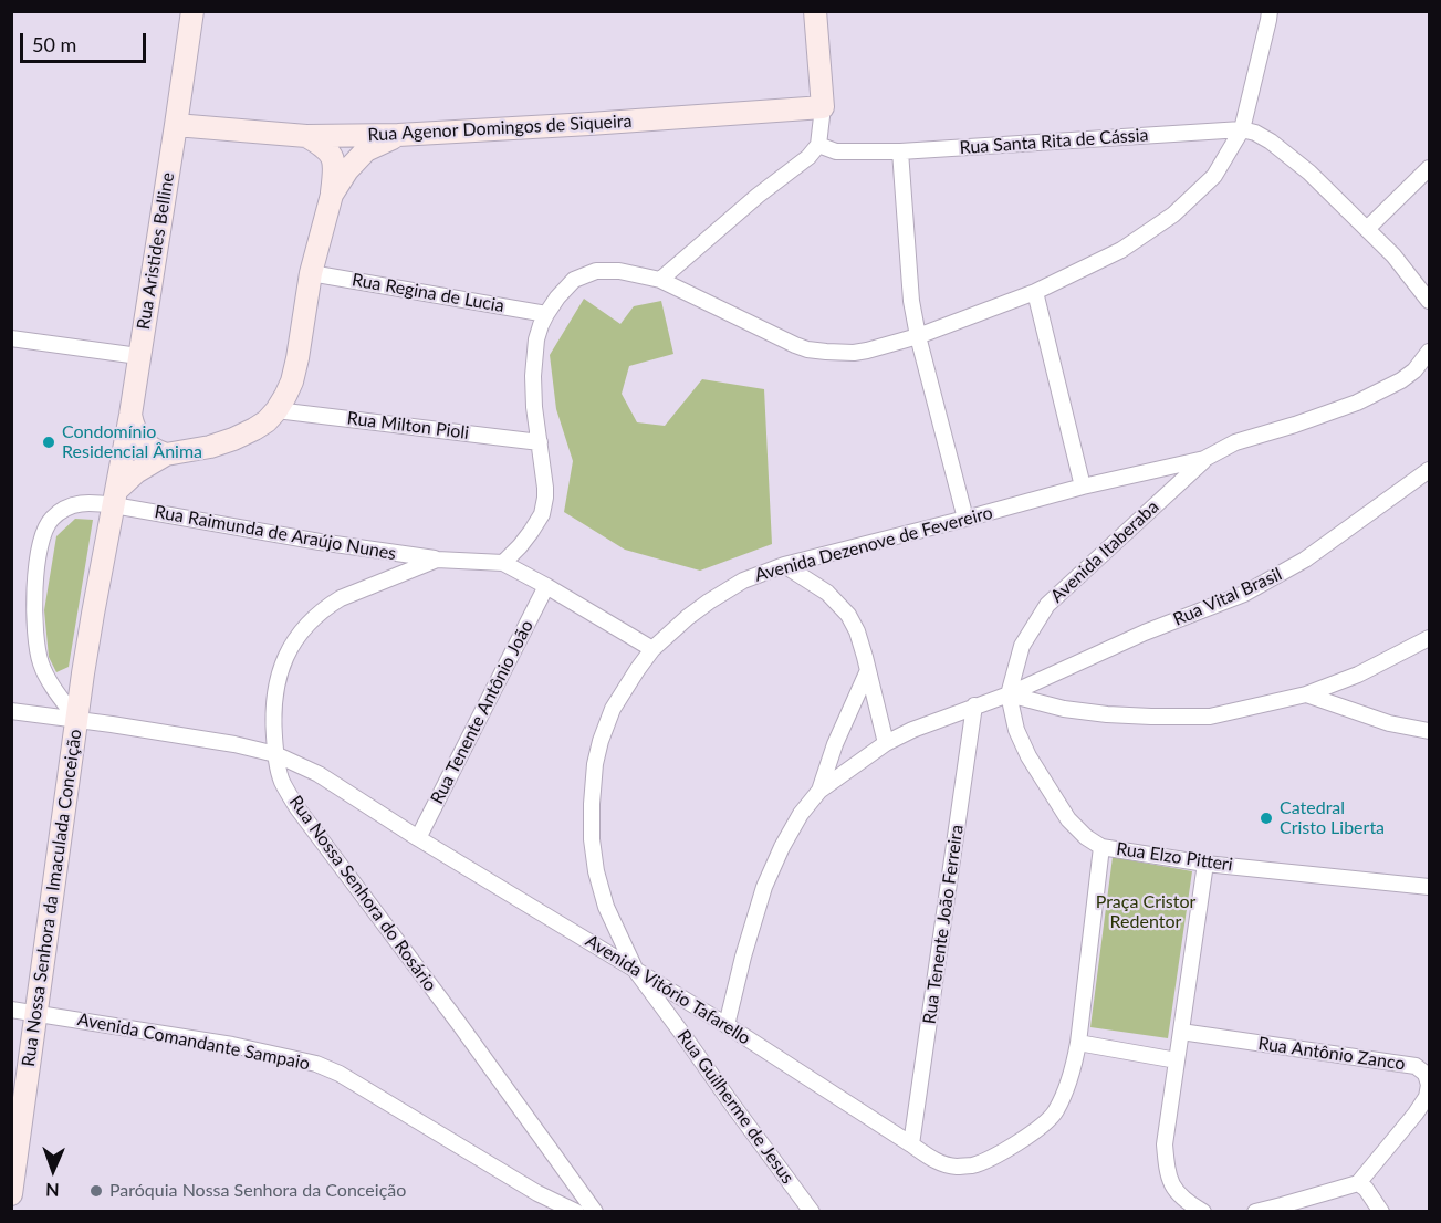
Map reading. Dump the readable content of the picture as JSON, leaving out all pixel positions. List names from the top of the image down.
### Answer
{
  "streets": {
    "street": [
      "Rua Agenor Domingos de Siqueira",
      "Rua Santa Rita de Cássia",
      "Rua Aristides Belline",
      "Rua Regina de Lucia",
      "Rua Milton Pioli",
      "Rua Raimunda de Araújo Nunes",
      "Avenida Dezenove de Fevereiro",
      "Avenida Itaberaba",
      "Rua Vital Brasil",
      "Rua Tenente Antônio João",
      "Rua Elzo Pitteri",
      "Rua Nossa Senhora do Rosário",
      "Rua Nossa Senhora da Imaculada Conceição",
      "Rua Tenente João Ferreira",
      "Avenida Vitório Tafarello",
      "Avenida Comandante Sampaio",
      "Rua Antônio Zanco",
      "Rua Guilherme de Jesus"
    ]
  },
  "crossings": [
    ["Rua Agenor Domingos de Siqueira", "Rua Aristides Belline"],
    ["Rua Aristides Belline", "Rua Raimunda de Araújo Nunes"],
    ["Rua Aristides Belline", "Rua Nossa Senhora da Imaculada Conceição"],
    ["Rua Raimunda de Araújo Nunes", "Rua Nossa Senhora do Rosário"],
    ["Rua Raimunda de Araújo Nunes", "Rua Nossa Senhora da Imaculada Conceição"],
    ["Avenida Dezenove de Fevereiro", "Avenida Itaberaba"],
    ["Avenida Dezenove de Fevereiro", "Avenida Vitório Tafarello"],
    ["Avenida Dezenove de Fevereiro", "Rua Guilherme de Jesus"],
    ["Avenida Itaberaba", "Rua Vital Brasil"],
    ["Avenida Itaberaba", "Rua Elzo Pitteri"],
    ["Rua Vital Brasil", "Rua Elzo Pitteri"],
    ["Rua Vital Brasil", "Rua Tenente João Ferreira"],
    ["Rua Tenente Antônio João", "Avenida Vitório Tafarello"],
    ["Rua Elzo Pitteri", "Avenida Vitório Tafarello"],
    ["Rua Nossa Senhora do Rosário", "Avenida Vitório Tafarello"],
    ["Rua Nossa Senhora da Imaculada Conceição", "Avenida Vitório Tafarello"],
    ["Rua Nossa Senhora da Imaculada Conceição", "Avenida Comandante Sampaio"],
    ["Rua Tenente João Ferreira", "Avenida Vitório Tafarello"],
    ["Avenida Vitório Tafarello", "Rua Guilherme de Jesus"]
  ],
  "parks": ["Praça Cristor Redentor"],
  "places": ["Condomínio Residencial Ânima", "Catedral Cristo Liberta", "Paróquia Nossa Senhora da Conceição"],
  "scale_bar": "50 m",
  "north": "bottom"
}
